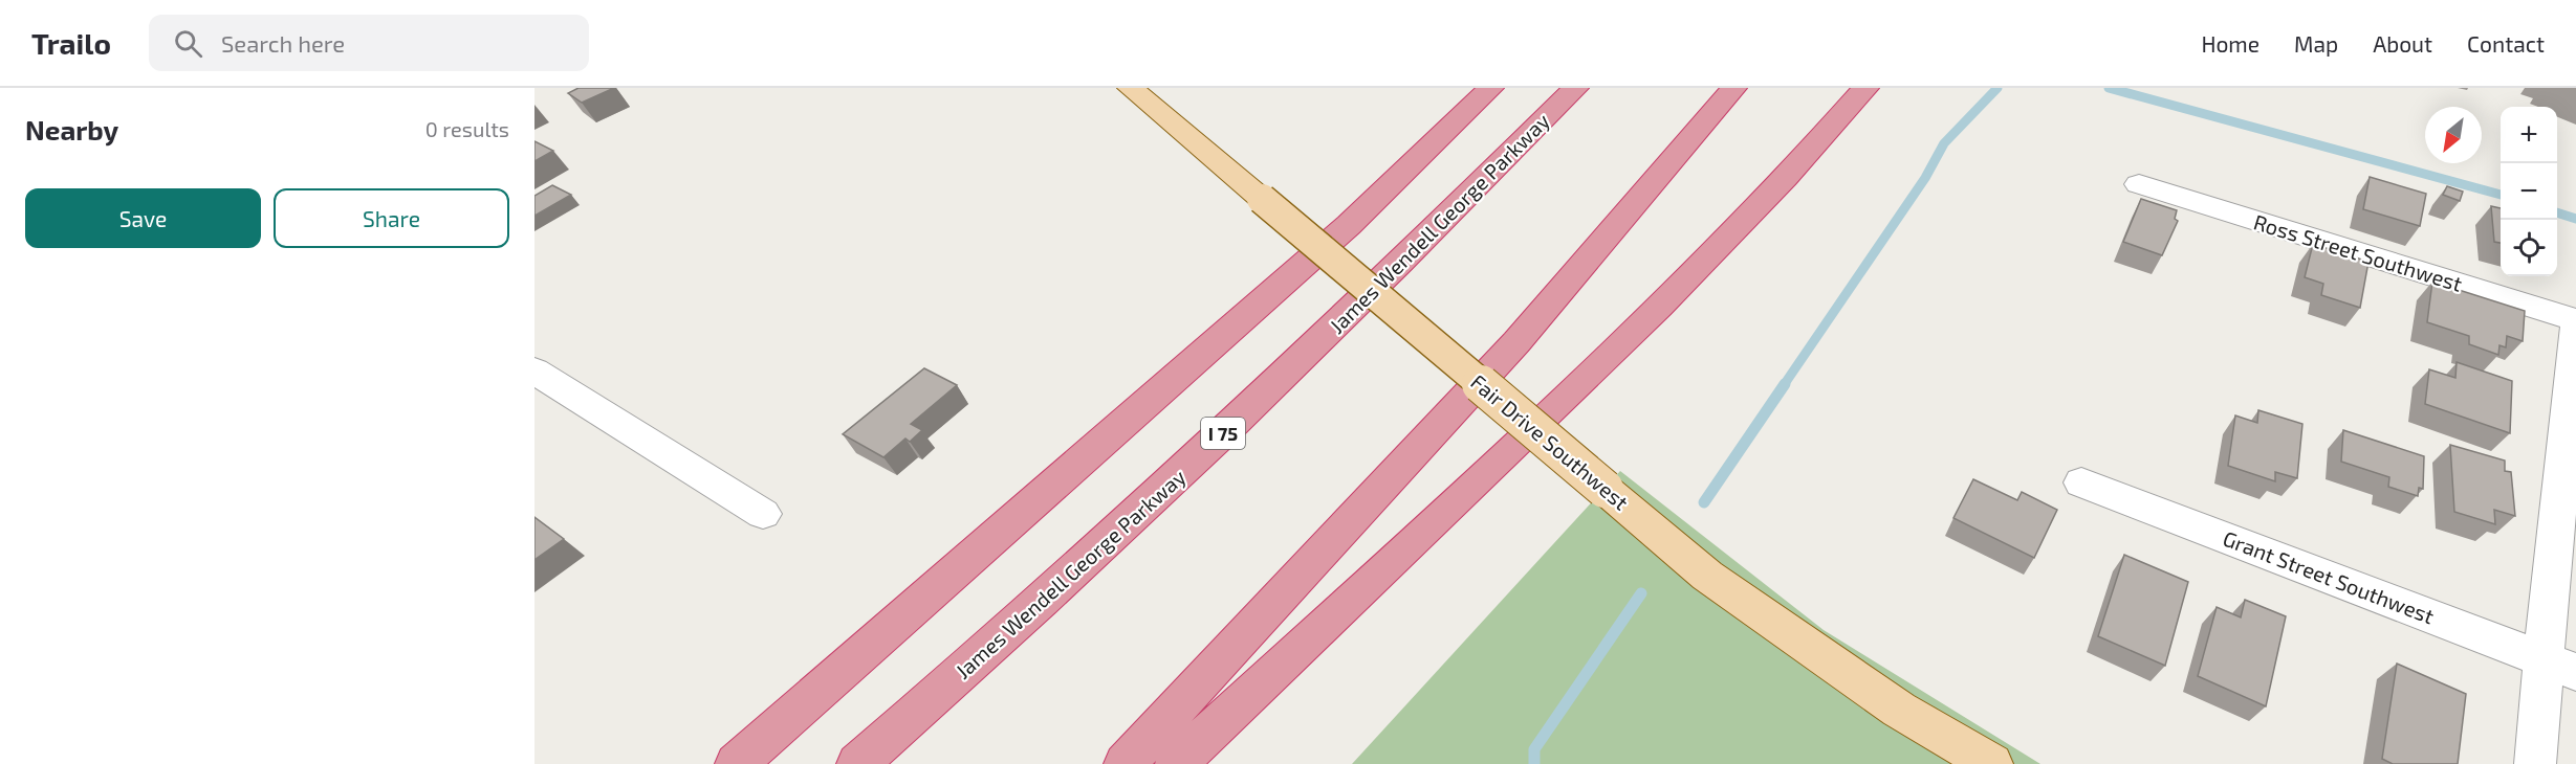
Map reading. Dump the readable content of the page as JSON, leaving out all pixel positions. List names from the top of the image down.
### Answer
{
  "streets": {
    "highway": ["James Wendell George Parkway", "I 75"],
    "main road": ["Fair Drive Southwest"],
    "street": ["Ross Street Southwest", "Grant Street Southwest"]
  },
  "north": "bottom left",
  "page": {
    "header": "Trailo",
    "search": "Search here",
    "nav": [
      "Home",
      "Map",
      "About",
      "Contact"
    ],
    "heading": ["Nearby", "0 results"],
    "map_buttons": ["+", "−"],
    "buttons": ["Save", "Share"]
  }
}
